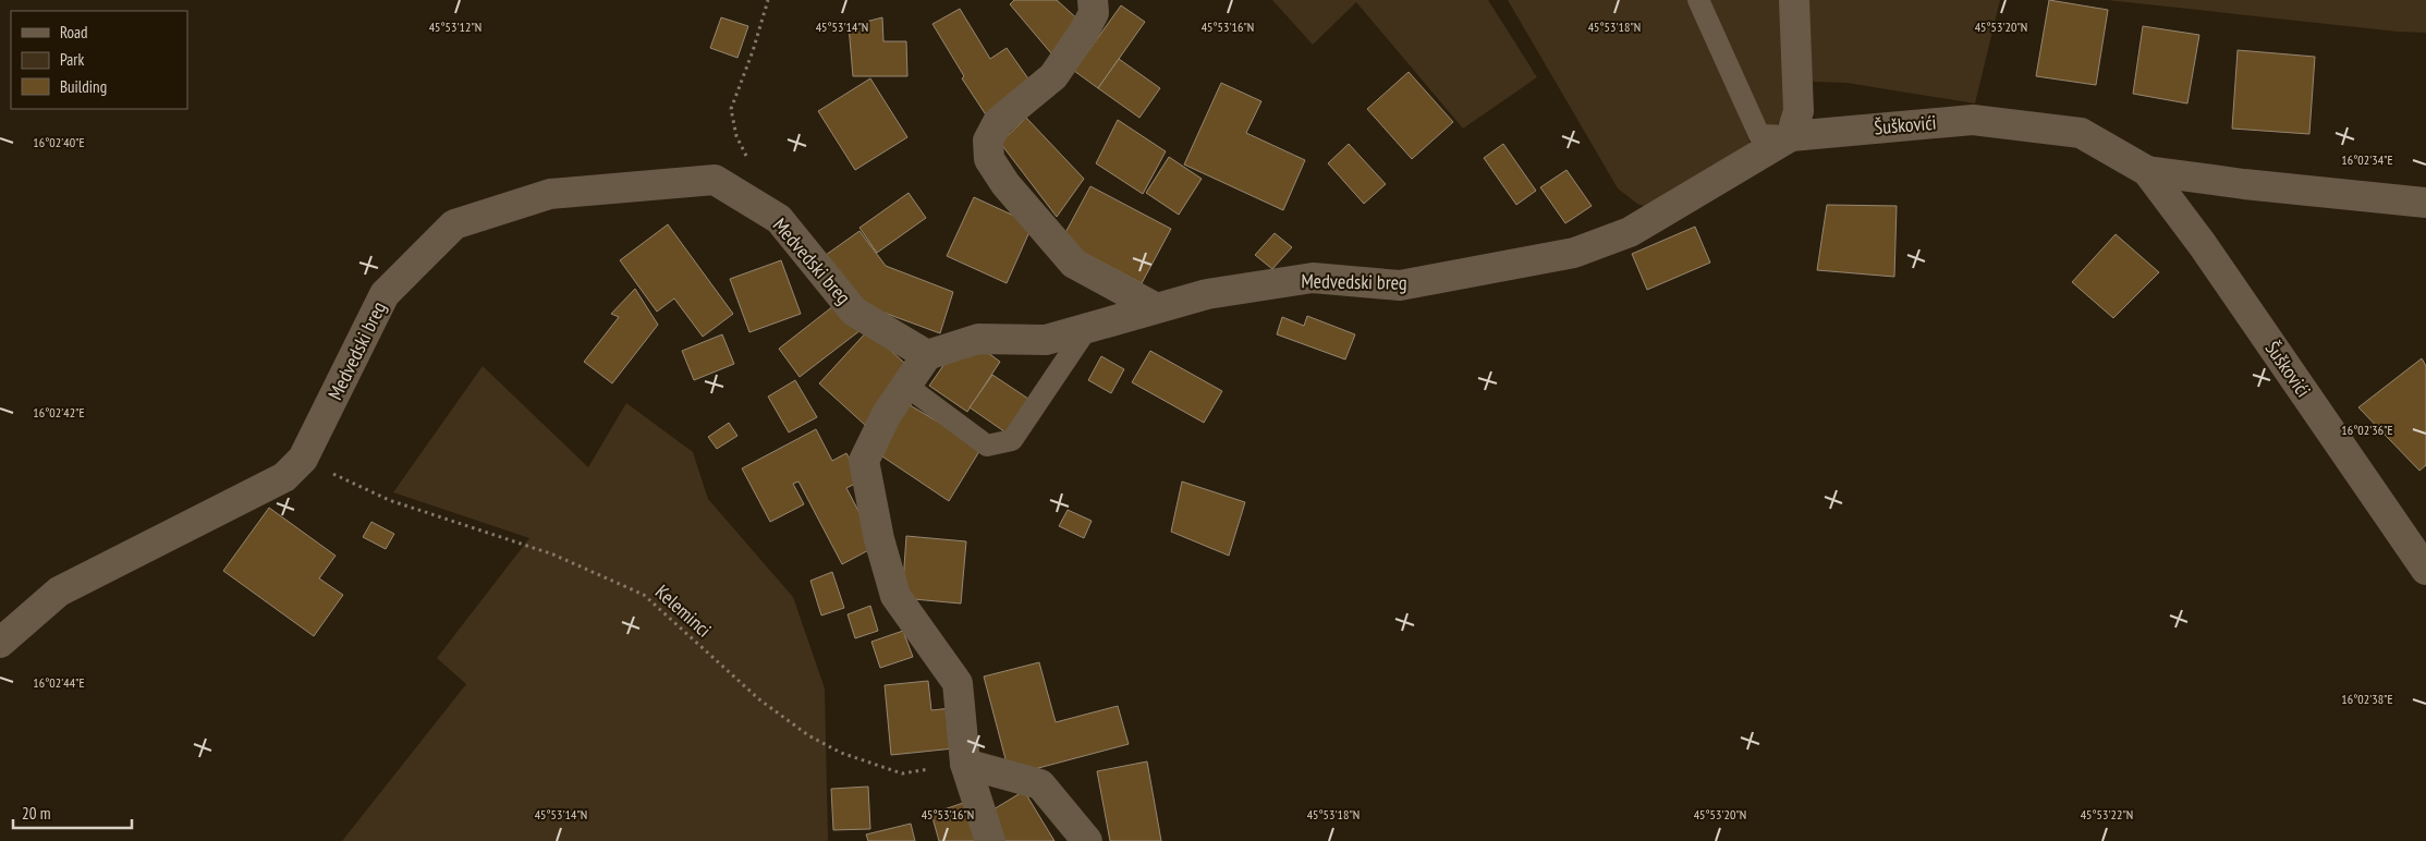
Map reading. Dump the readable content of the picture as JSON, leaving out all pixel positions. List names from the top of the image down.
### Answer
{
  "streets": {
    "street": ["Šuškovići", "Medvedski breg"],
    "path": ["Keleminci"]
  },
  "crossings": [
    ["Šuškovići", "Medvedski breg"],
    ["Medvedski breg", "Keleminci"]
  ],
  "legend": ["Road", "Park", "Building"],
  "scale_bar": "20 m",
  "coordinates": [
    "45°53'12\"N",
    "45°53'14\"N",
    "45°53'16\"N",
    "45°53'18\"N",
    "45°53'20\"N",
    "16°02'40\"E",
    "16°02'34\"E",
    "16°02'42\"E",
    "16°02'36\"E",
    "16°02'44\"E",
    "16°02'38\"E",
    "45°53'22\"N"
  ]
}
